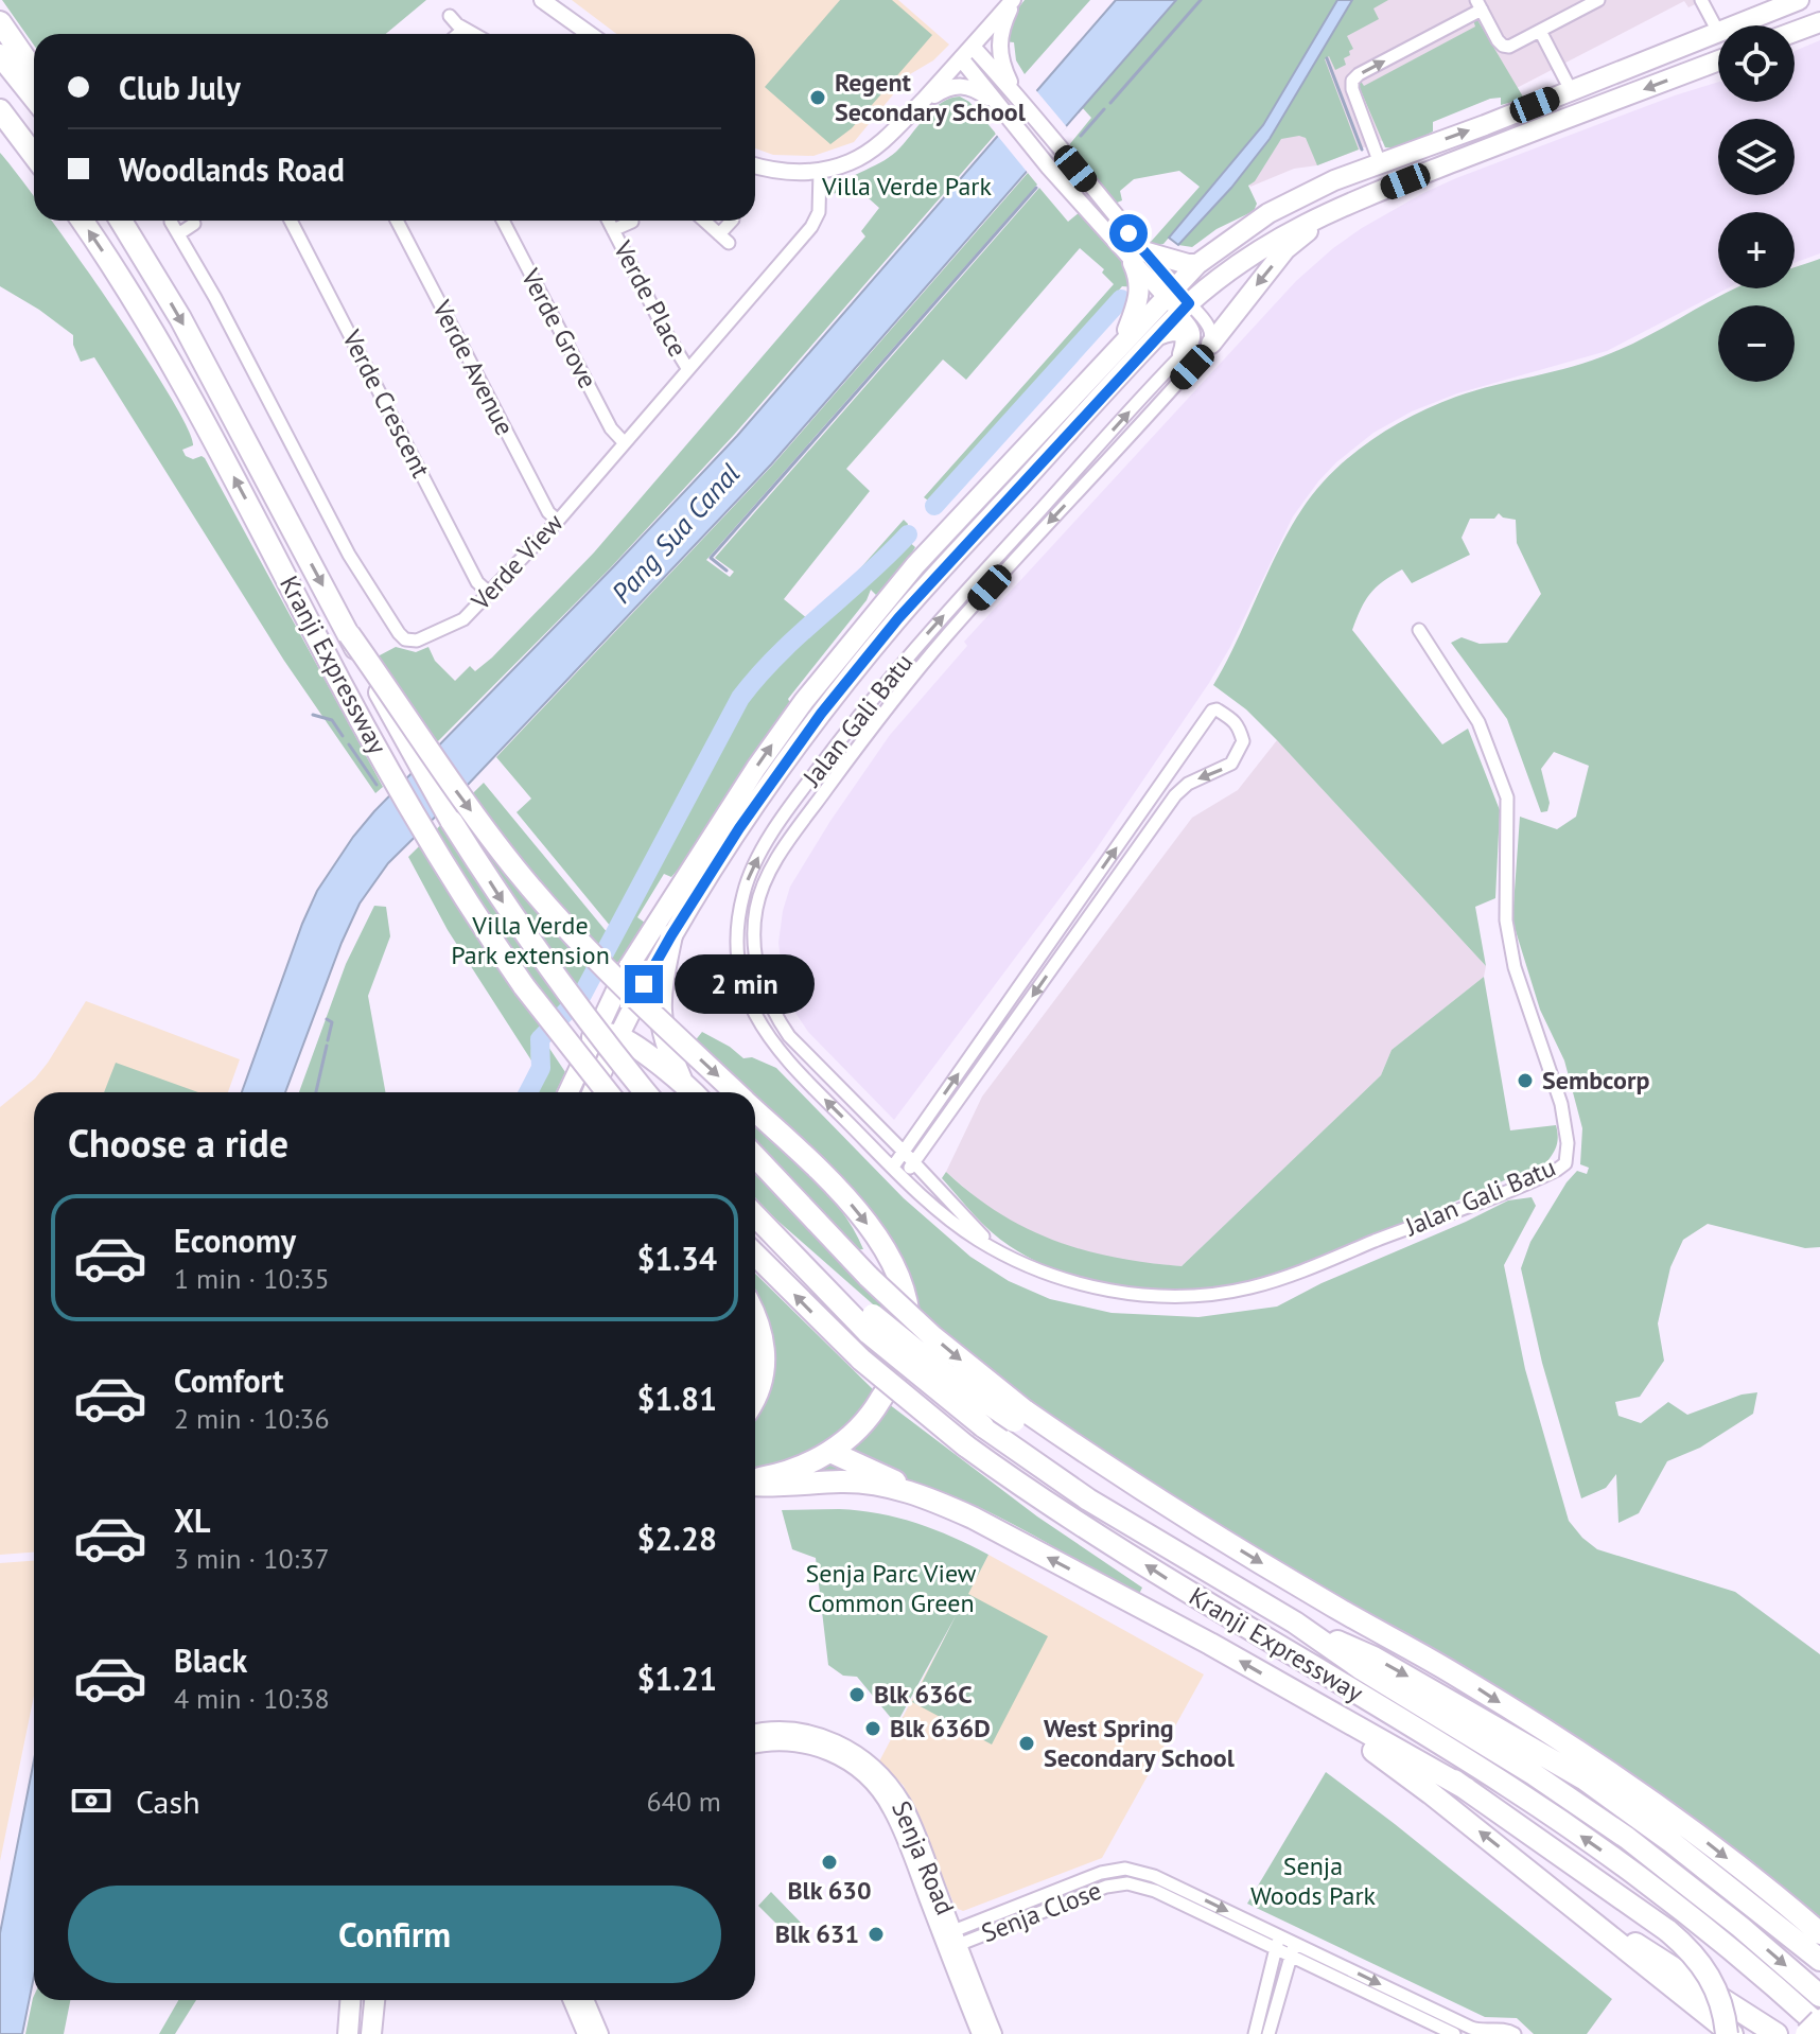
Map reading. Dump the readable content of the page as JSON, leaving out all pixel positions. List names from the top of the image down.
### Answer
{
  "streets": {
    "highway": ["Kranji Expressway"],
    "street": [
      "Verde Place",
      "Verde Grove",
      "Verde Avenue",
      "Verde Crescent",
      "Verde View",
      "Jalan Gali Batu",
      "Senja Road",
      "Senja Close"
    ]
  },
  "crossings": [
    ["Verde Place", "Verde View"],
    ["Verde Grove", "Verde View"],
    ["Verde Avenue", "Verde View"],
    ["Verde Crescent", "Verde View"],
    ["Senja Road", "Senja Close"]
  ],
  "water": ["Pang Sua Canal"],
  "parks": [
    "Villa Verde Park",
    "Villa Verde Park extension",
    "Senja Parc View Common Green",
    "Senja Woods Park"
  ],
  "places": [
    "Regent Secondary School",
    "Sembcorp",
    "Blk 636C",
    "Blk 636D",
    "West Spring Secondary School",
    "Blk 630",
    "Blk 631"
  ],
  "page": {
    "map_buttons": ["+", "−"],
    "banner": ["Club July", "Woodlands Road"],
    "bubble": "2 min",
    "heading": "Choose a ride",
    "list": [
      {
        "name": "Economy",
        "note": "1 min · 10:35",
        "value": "$1.34"
      },
      {
        "name": "Comfort",
        "note": "2 min · 10:36",
        "value": "$1.81"
      },
      {
        "name": "XL",
        "note": "3 min · 10:37",
        "value": "$2.28"
      },
      {
        "name": "Black",
        "note": "4 min · 10:38",
        "value": "$1.21"
      }
    ],
    "pay": ["Cash", "640 m"],
    "buttons": "Confirm"
  }
}
